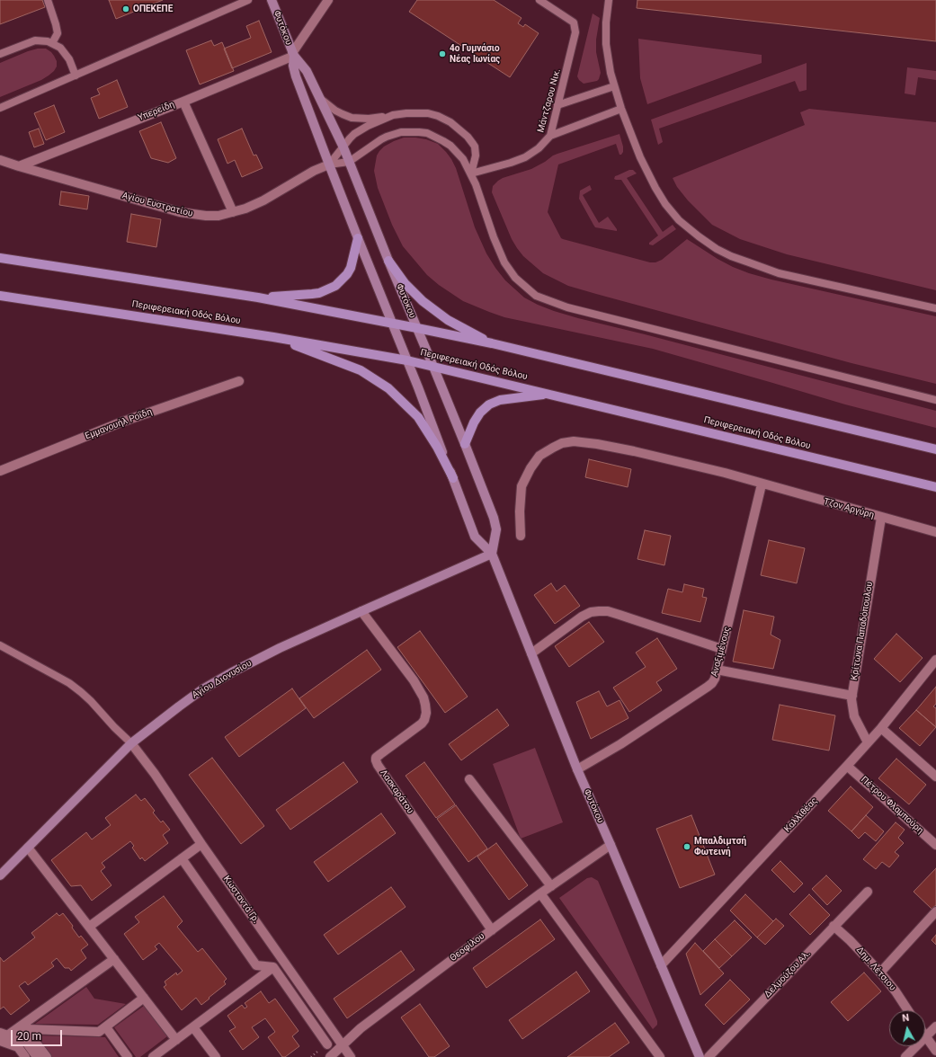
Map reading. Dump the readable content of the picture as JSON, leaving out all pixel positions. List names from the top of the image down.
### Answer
{
  "streets": {
    "main road": ["Περιφερειακή Οδός Βόλου"],
    "street": [
      "Φυτόκου",
      "Υπερείδη",
      "Αγίου Ευστρατίου",
      "Εμμανουήλ Ροΐδη",
      "Τζον Αργύρη",
      "Κρίτωνα Παπαδόπουλου",
      "Αναξιμένους",
      "Αγίου Διονυσίου",
      "Λασκαράτου",
      "Πέτρου Φλαμπούρη",
      "Καλλιθέας",
      "Κωσταντά Γρ.",
      "Θεοφίλου",
      "Δημ. Λέτσιου",
      "Δελμούζου Αλ."
    ],
    "lane": ["Μάντζαρου Νικ."]
  },
  "crossings": [
    ["Φυτόκου", "Υπερείδη"],
    ["Φυτόκου", "Αγίου Ευστρατίου"],
    ["Φυτόκου", "Περιφερειακή Οδός Βόλου"],
    ["Φυτόκου", "Αναξιμένους"],
    ["Φυτόκου", "Αγίου Διονυσίου"],
    ["Φυτόκου", "Καλλιθέας"],
    ["Φυτόκου", "Θεοφίλου"],
    ["Υπερείδη", "Αγίου Ευστρατίου"],
    ["Τζον Αργύρη", "Κρίτωνα Παπαδόπουλου"],
    ["Τζον Αργύρη", "Αναξιμένους"],
    ["Κρίτωνα Παπαδόπουλου", "Καλλιθέας"],
    ["Αγίου Διονυσίου", "Λασκαράτου"],
    ["Αγίου Διονυσίου", "Κωσταντά Γρ."],
    ["Λασκαράτου", "Θεοφίλου"],
    ["Πέτρου Φλαμπούρη", "Καλλιθέας"],
    ["Κωσταντά Γρ.", "Θεοφίλου"],
    ["Δημ. Λέτσιου", "Δελμούζου Αλ."]
  ],
  "places": ["ΟΠΕΚΕΠΕ", "4ο Γυμνάσιο Νέας Ιωνίας", "Μπαλδιμτσή Φωτεινή"],
  "scale_bar": "20 m",
  "north": "top"
}
